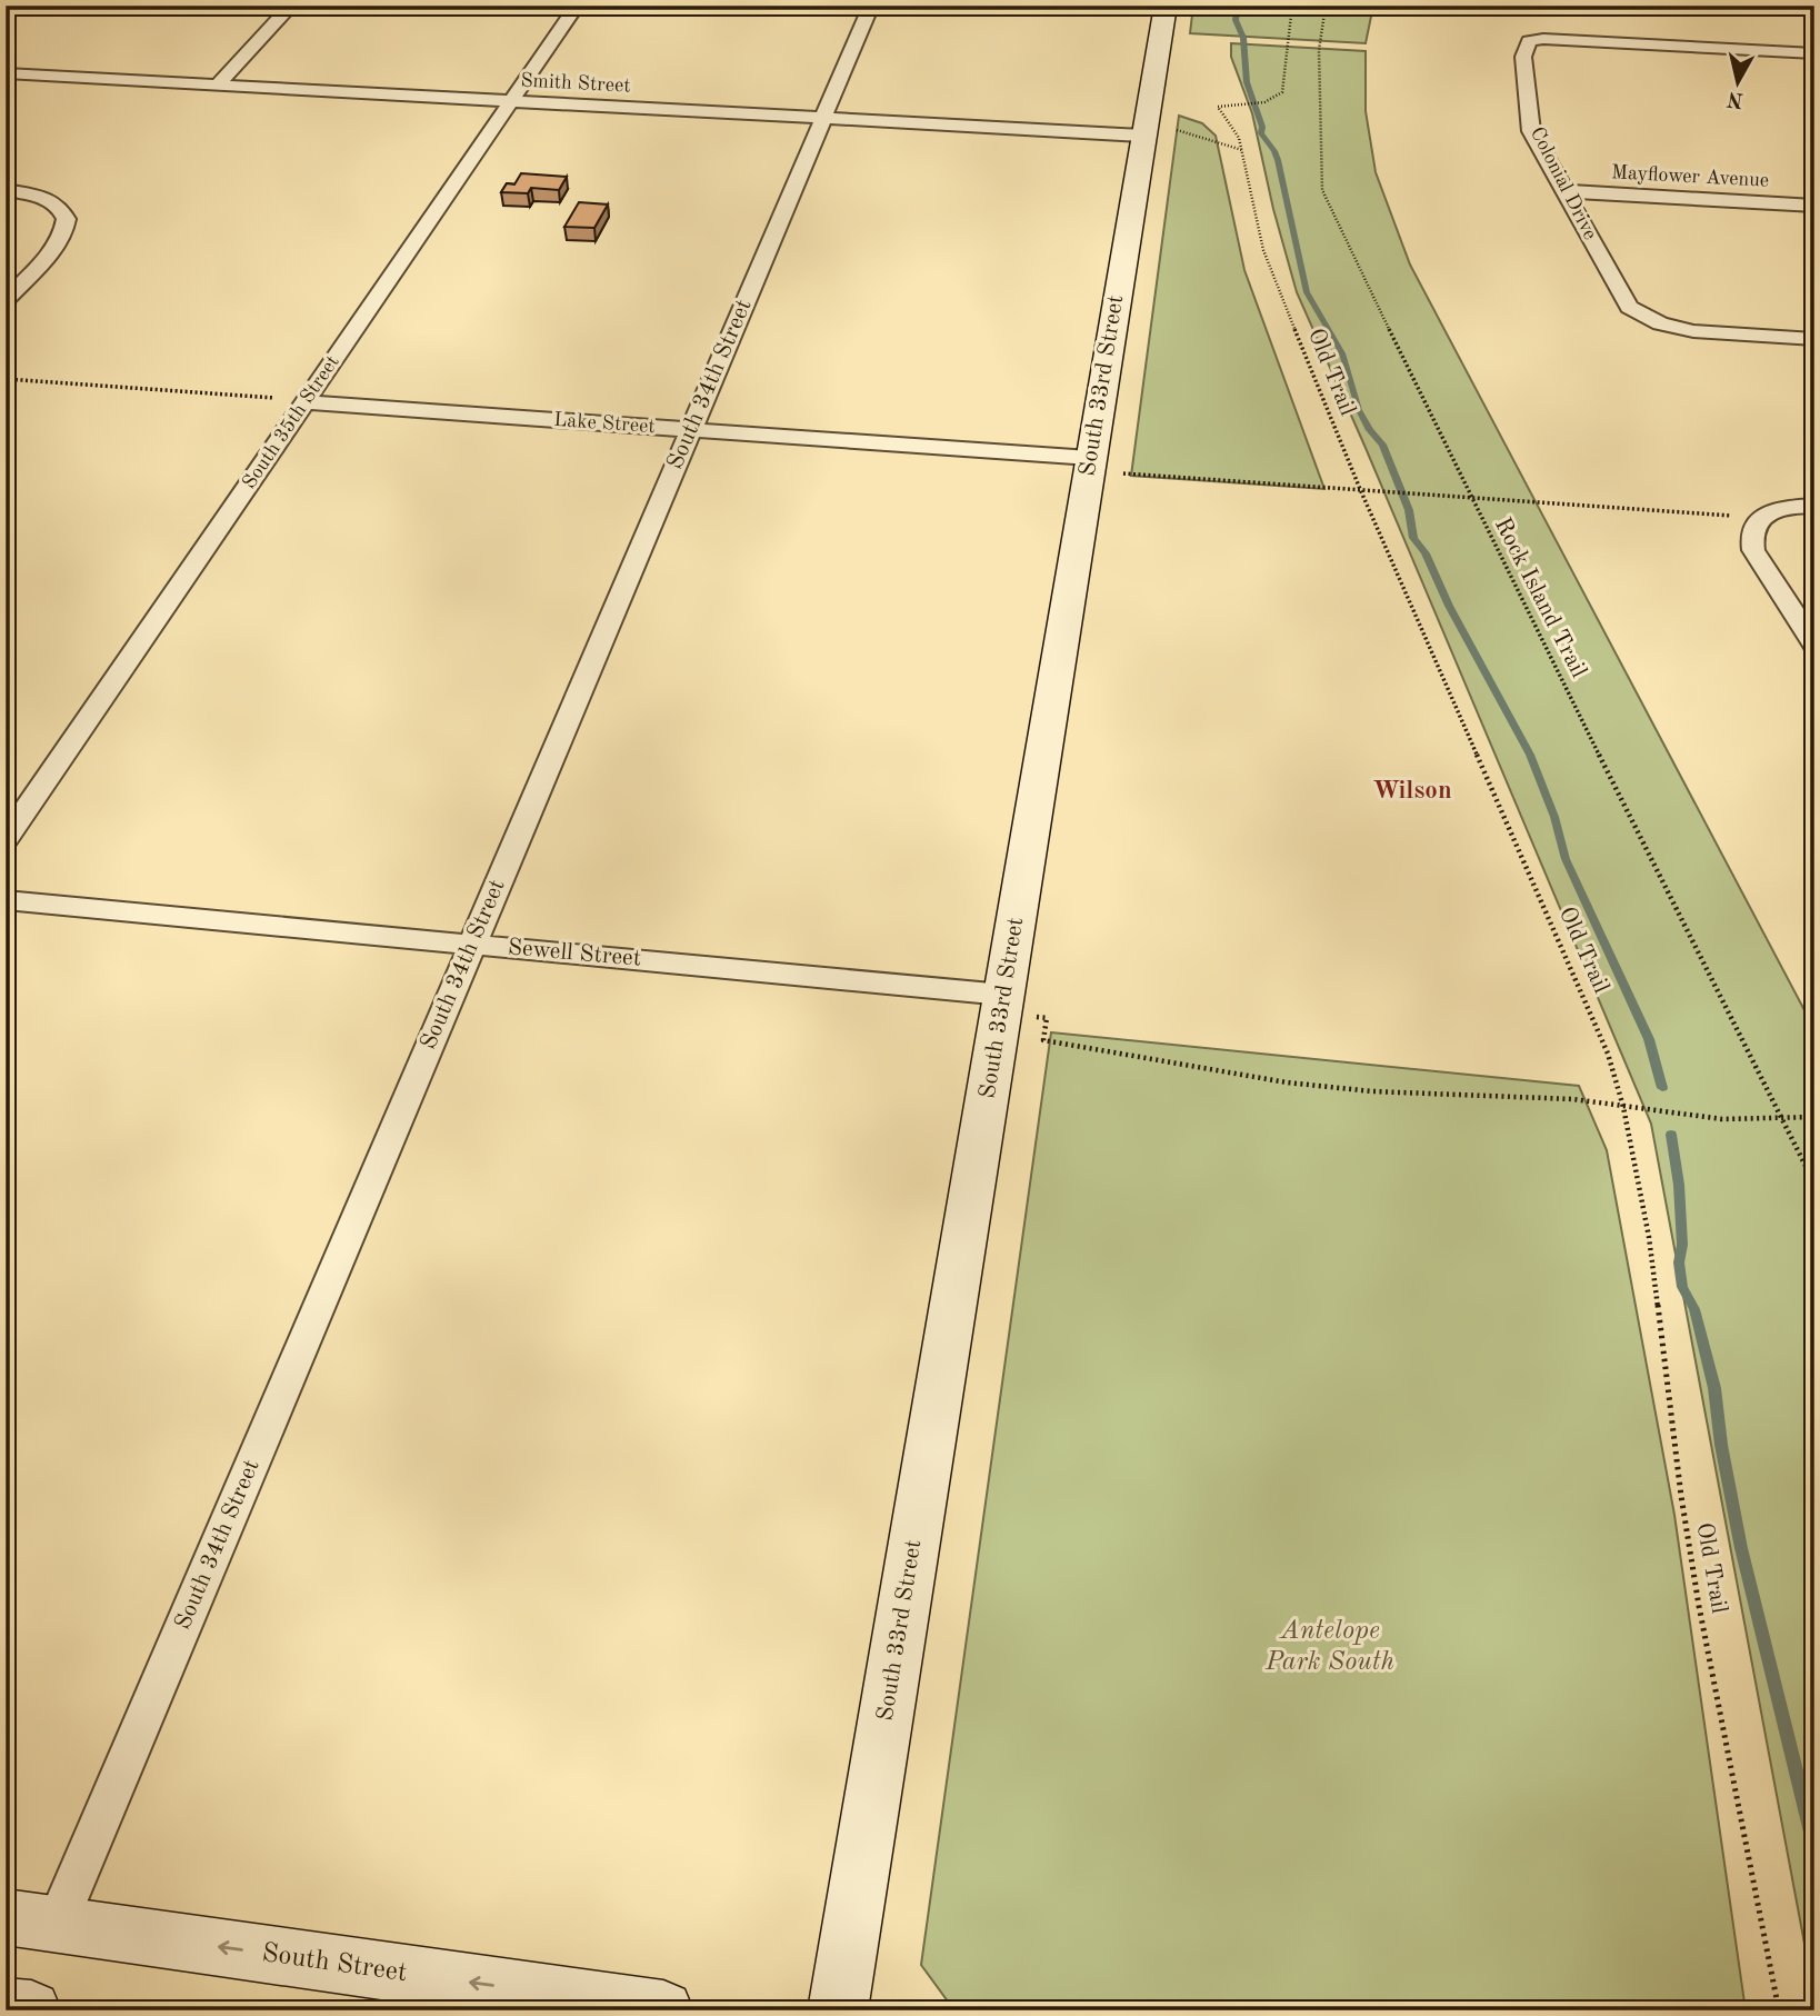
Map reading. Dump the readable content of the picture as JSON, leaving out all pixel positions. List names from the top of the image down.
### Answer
{
  "streets": {
    "main road": ["South 33rd Street", "South Street"],
    "street": [
      "Smith Street",
      "Mayflower Avenue",
      "Colonial Drive",
      "South 34th Street",
      "South 35th Street",
      "Lake Street",
      "Sewell Street"
    ],
    "path": ["Old Trail", "Rock Island Trail"]
  },
  "crossings": [
    ["Smith Street", "South 34th Street"],
    ["Smith Street", "South 33rd Street"],
    ["Smith Street", "South 35th Street"],
    ["Mayflower Avenue", "Colonial Drive"],
    ["South 34th Street", "Lake Street"],
    ["South 34th Street", "Sewell Street"],
    ["South 34th Street", "South Street"],
    ["South 33rd Street", "Lake Street"],
    ["South 33rd Street", "Sewell Street"],
    ["South 35th Street", "Lake Street"]
  ],
  "one_way": ["South Street"],
  "districts": ["Wilson"],
  "parks": ["Antelope Park South"],
  "north": "bottom"
}
